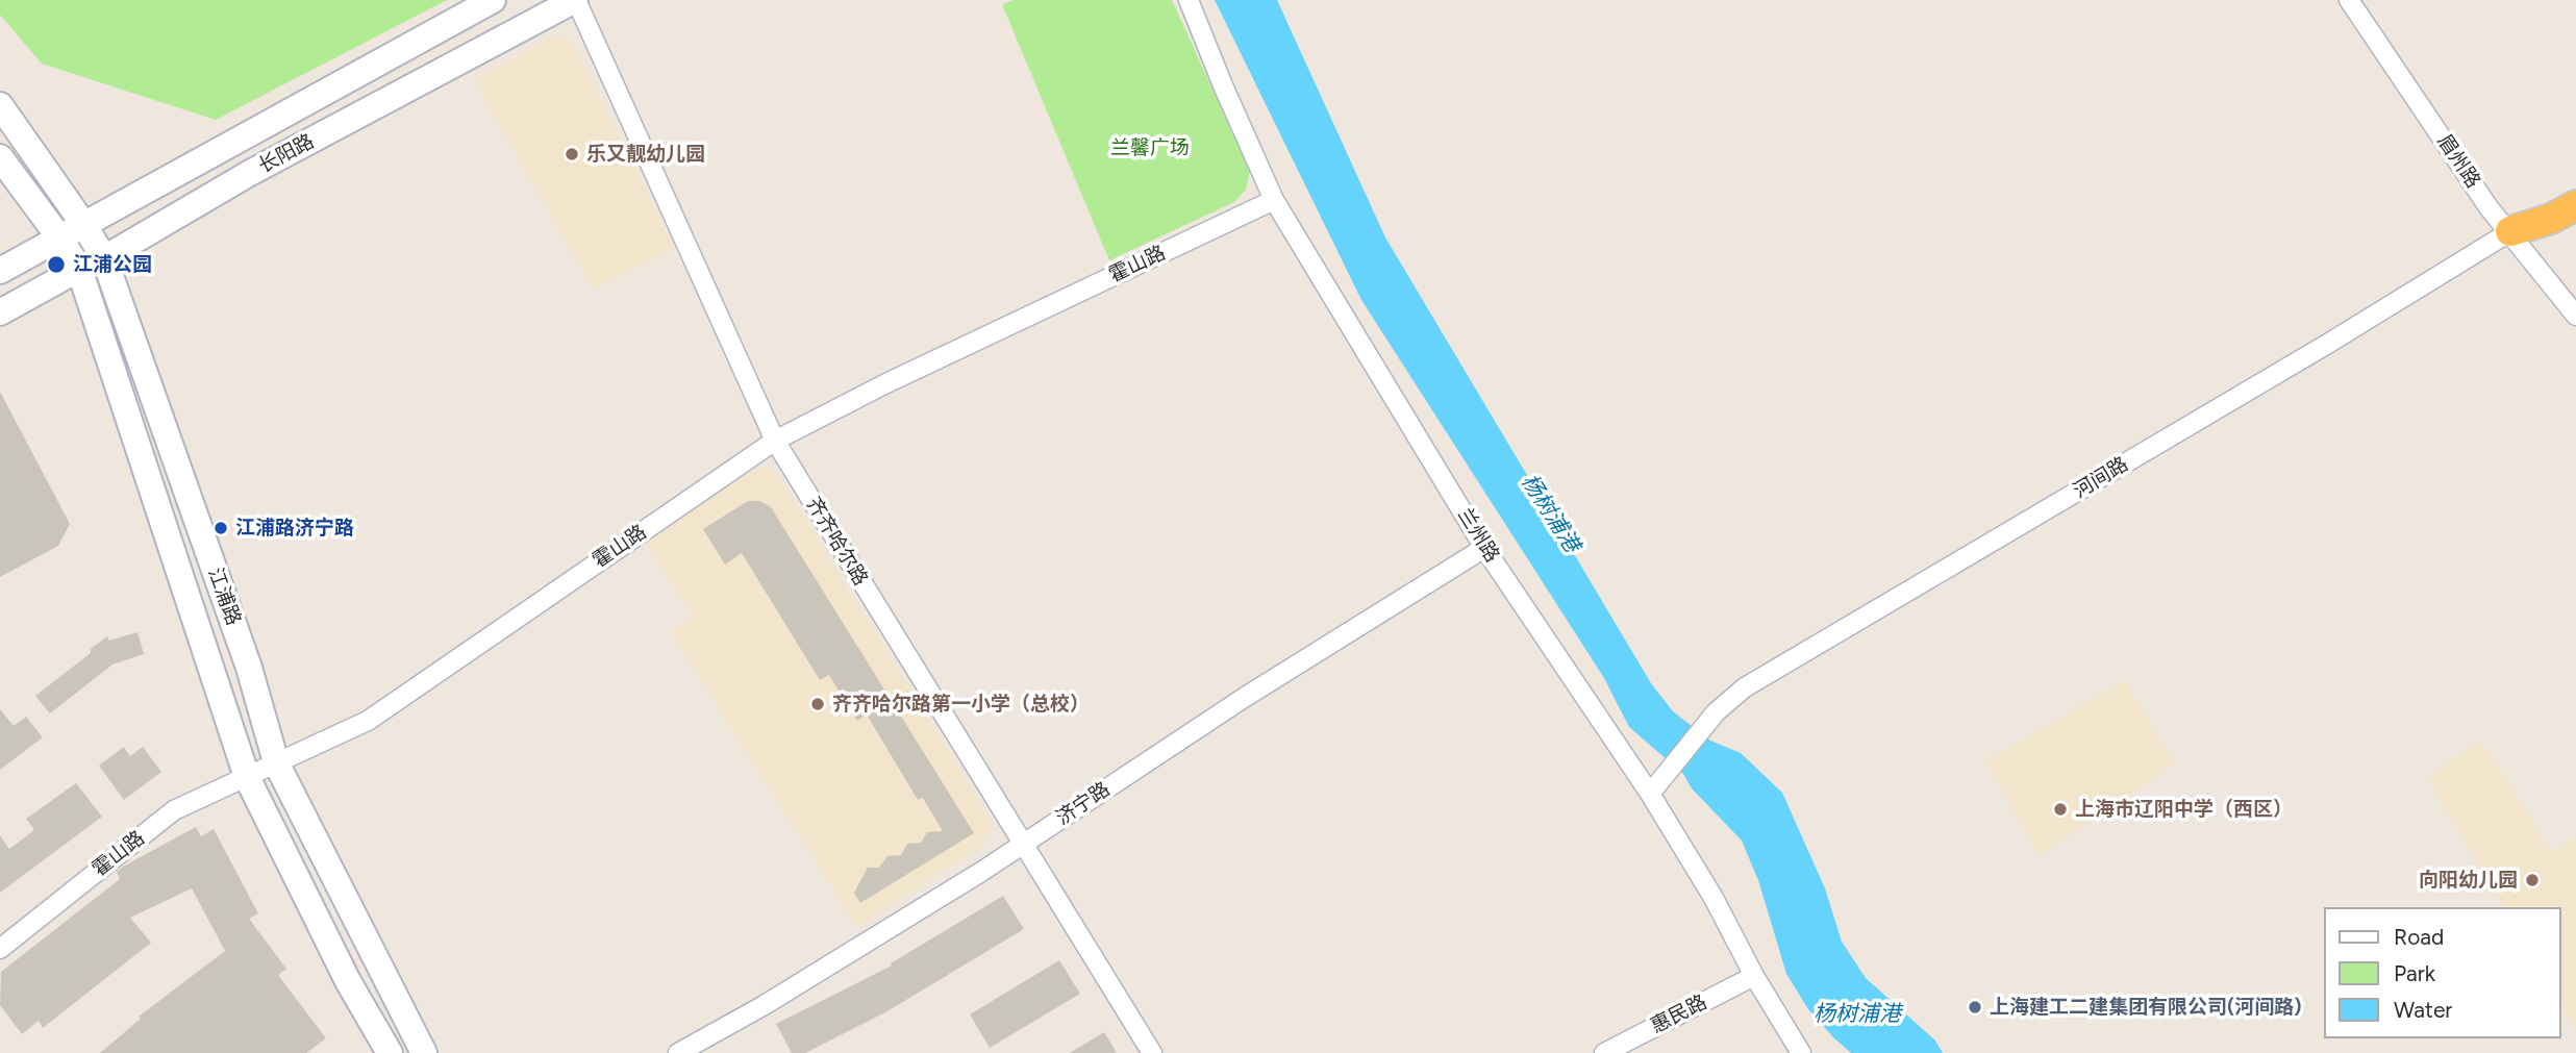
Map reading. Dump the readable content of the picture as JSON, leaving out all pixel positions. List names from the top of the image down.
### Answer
{
  "streets": {
    "main road": ["长阳路", "江浦路"],
    "street": [
      "眉州路",
      "霍山路",
      "河间路",
      "兰州路",
      "齐齐哈尔路",
      "济宁路",
      "惠民路"
    ]
  },
  "crossings": [
    ["长阳路", "齐齐哈尔路"],
    ["长阳路", "江浦路"],
    ["眉州路", "河间路"],
    ["霍山路", "兰州路"],
    ["霍山路", "齐齐哈尔路"],
    ["霍山路", "江浦路"],
    ["河间路", "兰州路"],
    ["兰州路", "济宁路"],
    ["兰州路", "惠民路"],
    ["齐齐哈尔路", "济宁路"]
  ],
  "water": ["杨树浦港"],
  "parks": ["兰馨广场"],
  "places": [
    "乐又靓幼儿园",
    "江浦公园",
    "江浦路济宁路",
    "齐齐哈尔路第一小学（总校）",
    "上海市辽阳中学（西区）",
    "向阳幼儿园",
    "上海建工二建集团有限公司(河间路)"
  ],
  "legend": ["Road", "Park", "Water"]
}
